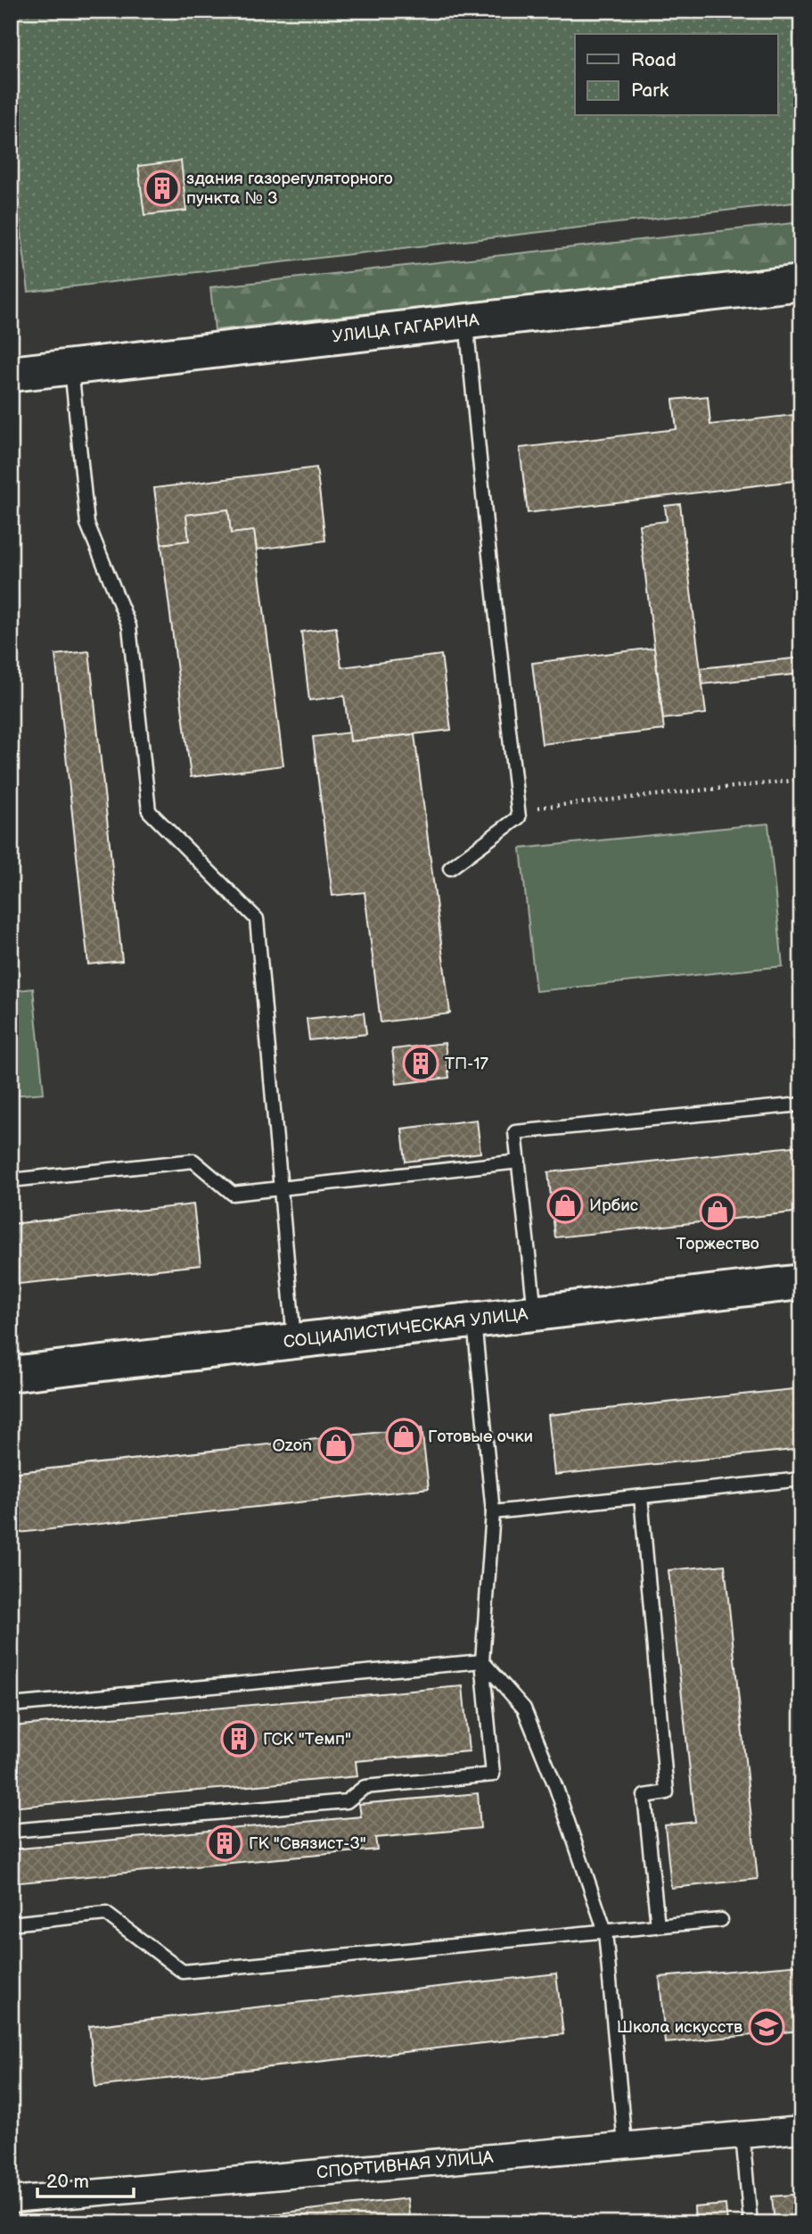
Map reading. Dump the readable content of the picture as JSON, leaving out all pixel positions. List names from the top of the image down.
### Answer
{
  "streets": {
    "main road": ["УЛИЦА ГАГАРИНА", "СОЦИАЛИСТИЧЕСКАЯ УЛИЦА"],
    "street": ["СПОРТИВНАЯ УЛИЦА"]
  },
  "places": {
    "building": [
      "здания газорегуляторного пункта № 3",
      "ТП-17",
      "ГСК \"Темп\"",
      "ГК \"Связист-3\""
    ],
    "shop": [
      "Ирбис",
      "Торжество",
      "Готовые очки",
      "Ozon"
    ],
    "school or university": ["Школа искусств"]
  },
  "legend": ["Road", "Park"],
  "scale_bar": "20 m"
}
